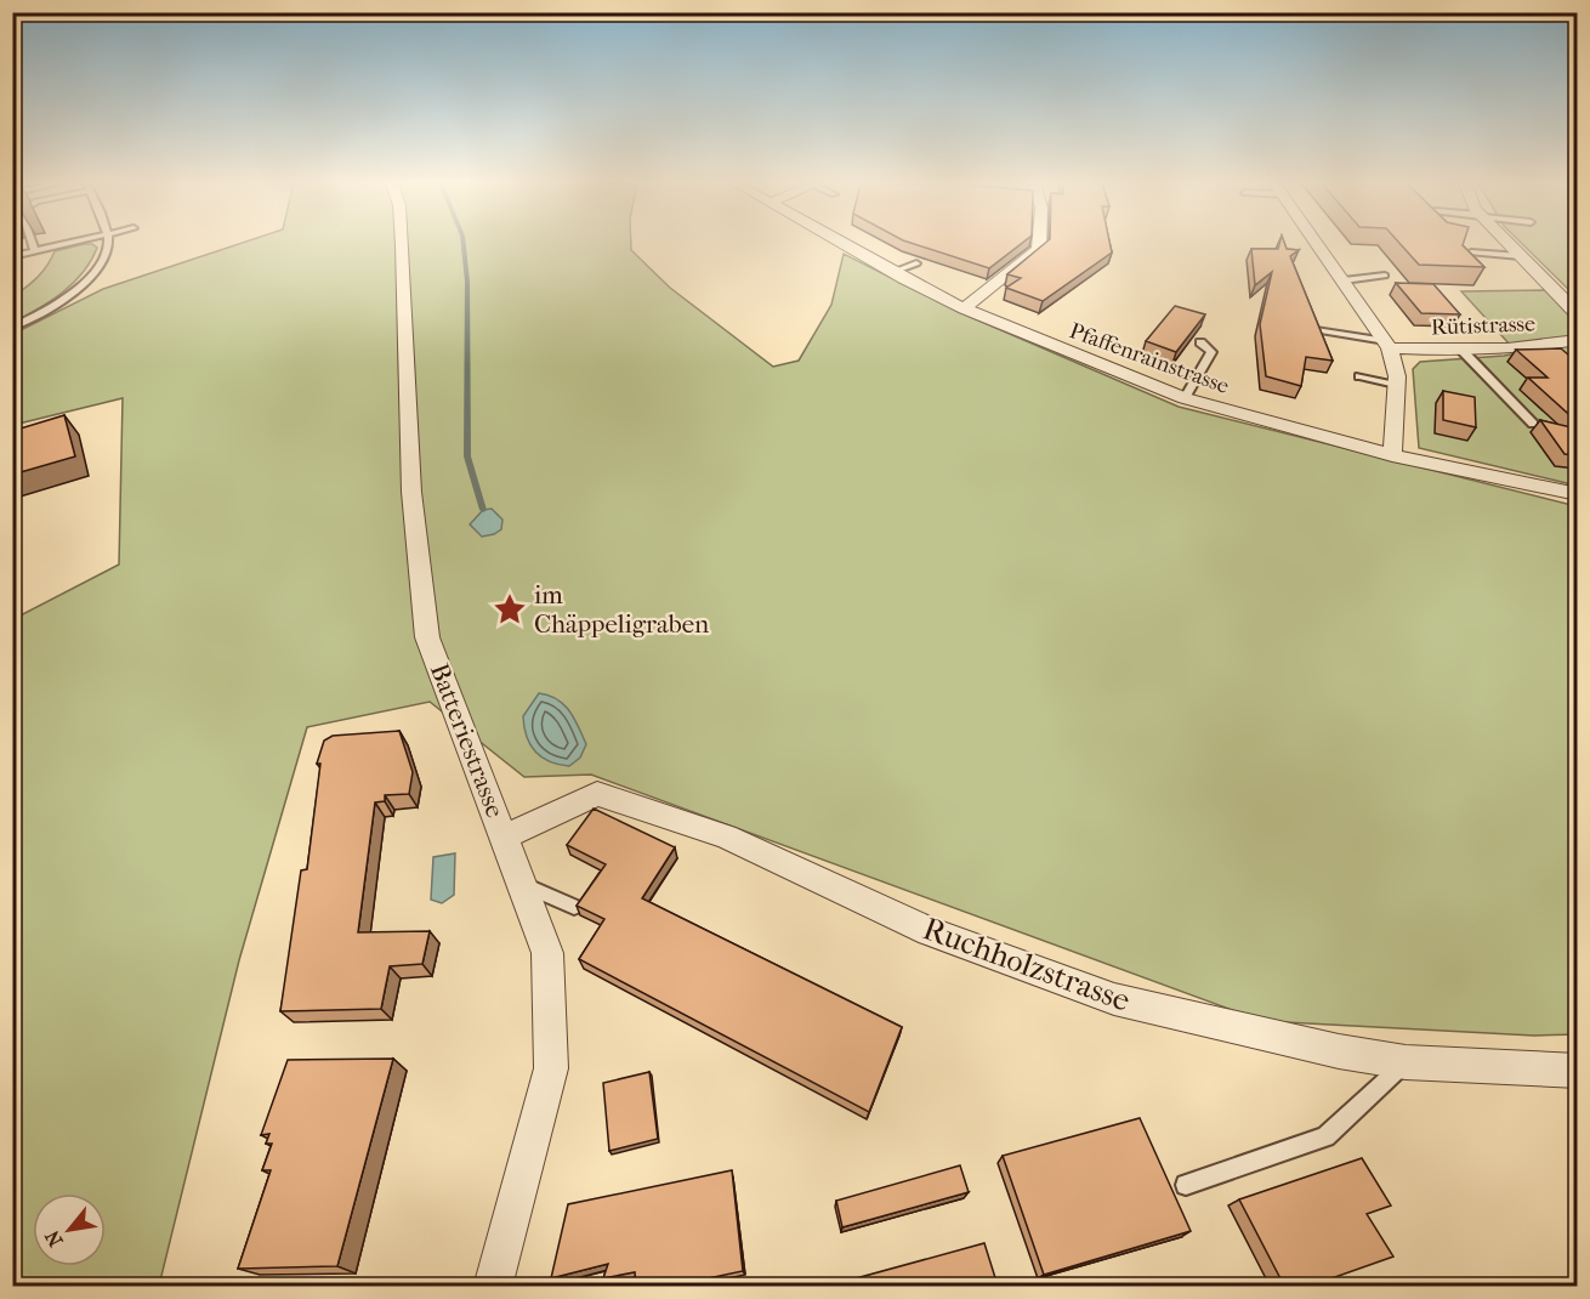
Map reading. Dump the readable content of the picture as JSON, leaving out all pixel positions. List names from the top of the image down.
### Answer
{
  "streets": {
    "street": [
      "Rütistrasse",
      "Pfaffenrainstrasse",
      "Batteriestrasse",
      "Ruchholzstrasse"
    ]
  },
  "crossings": [
    ["Batteriestrasse", "Ruchholzstrasse"]
  ],
  "places": {
    "place": ["im Chäppeligraben"]
  },
  "north": "bottom left"
}
